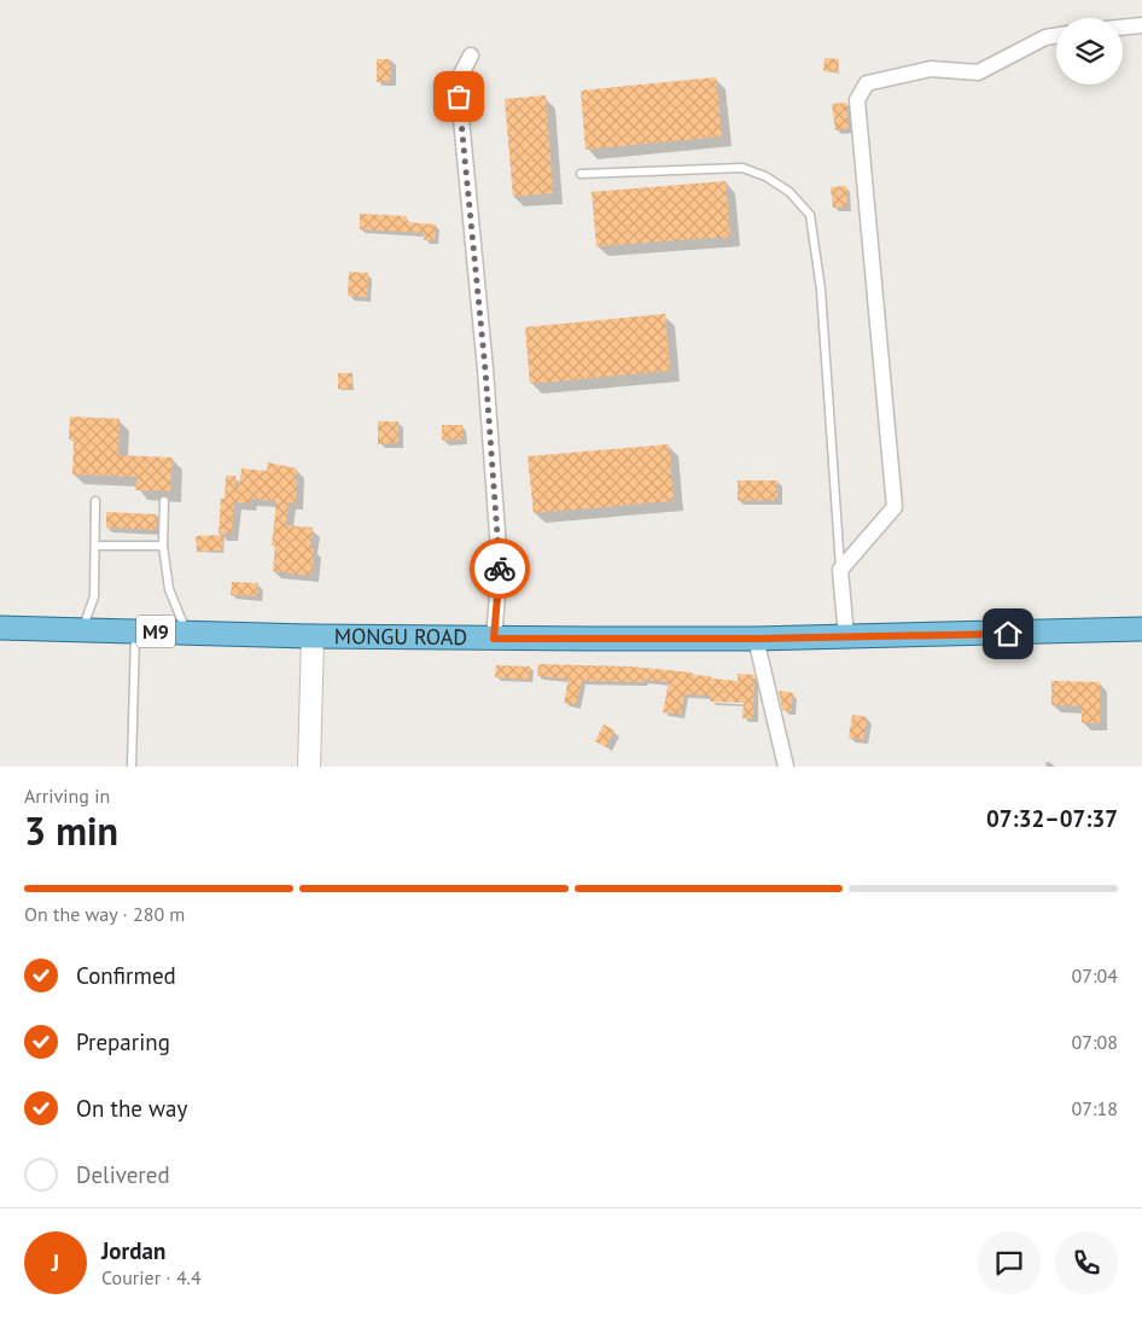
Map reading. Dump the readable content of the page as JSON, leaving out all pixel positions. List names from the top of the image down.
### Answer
{
  "streets": {
    "main road": ["M9", "MONGU ROAD"]
  },
  "crossings": [
    ["M9", "MONGU ROAD"]
  ],
  "page": {
    "heading": ["3 min", "Arriving in", "07:32–07:37"],
    "panel": ["Jordan", "Courier · 4.4"],
    "bar": "On the way · 280 m",
    "list": [
      ["Confirmed", "07:04"],
      ["Preparing", "07:08"],
      ["On the way", "07:18"],
      "Delivered"
    ],
    "round": "J"
  }
}
